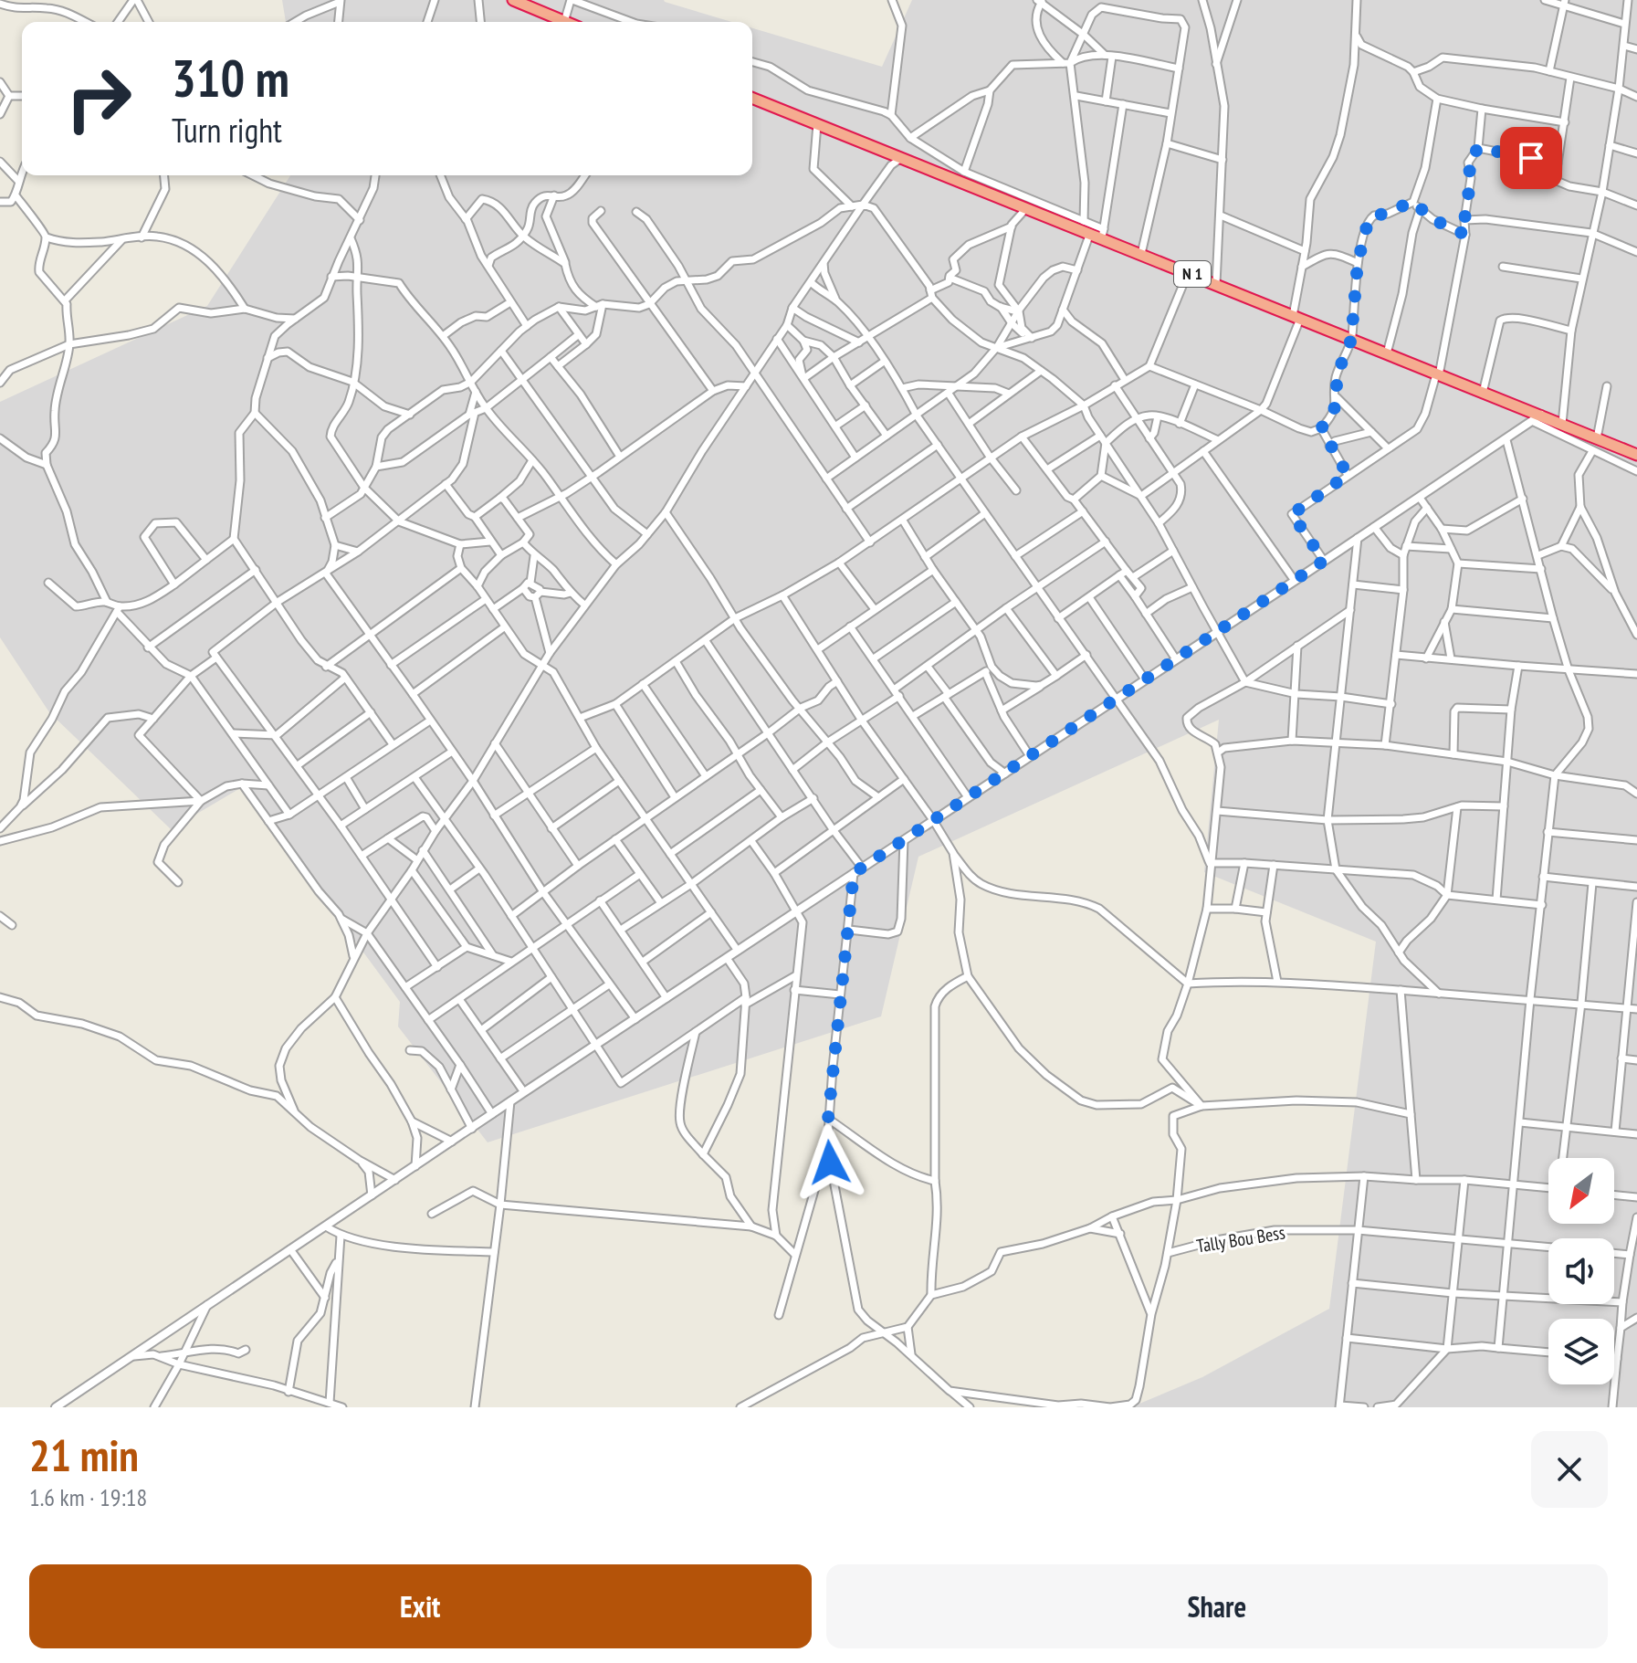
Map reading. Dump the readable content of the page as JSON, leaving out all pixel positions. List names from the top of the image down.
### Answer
{
  "streets": {
    "highway": ["N 1"],
    "street": ["Tally Bou Bess"]
  },
  "north": "bottom left",
  "page": {
    "turn": ["310 m", "Turn right"],
    "heading": ["21 min", "1.6 km · 19:18"],
    "buttons": ["Exit", "Share"]
  }
}
